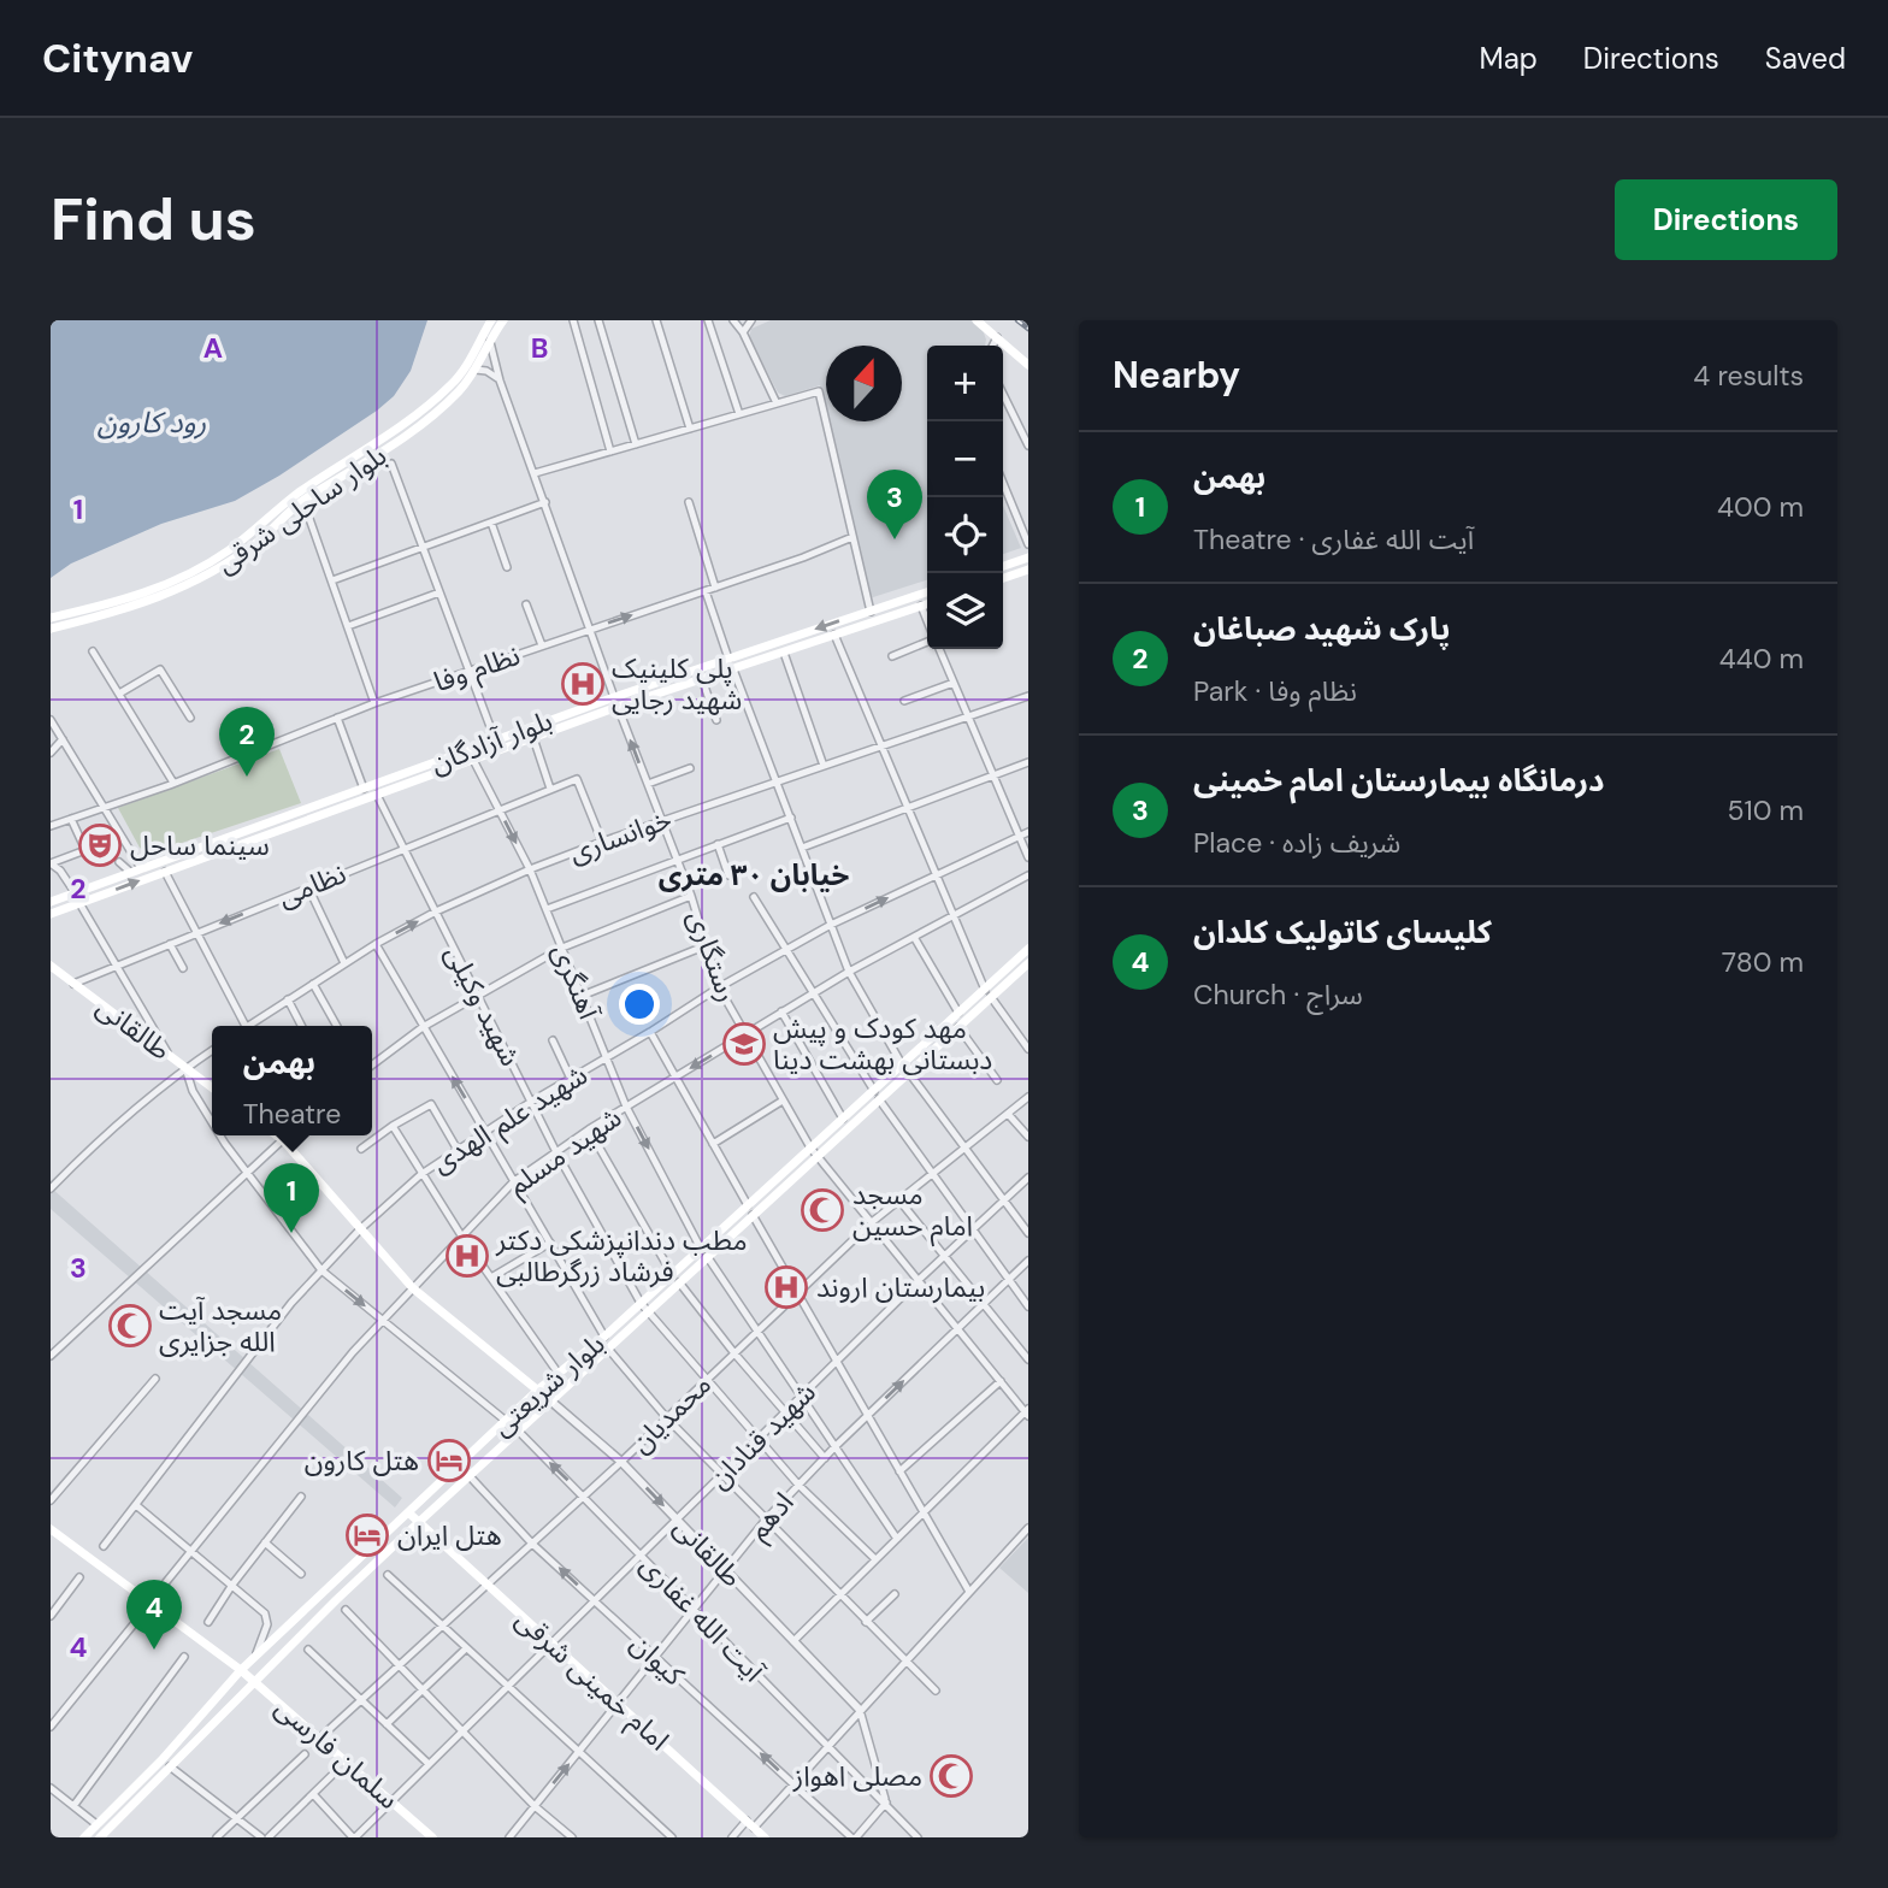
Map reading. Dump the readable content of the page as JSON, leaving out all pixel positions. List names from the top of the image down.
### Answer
{
  "streets": {
    "main road": [
      "بلوار ساحلی شرقی",
      "بلوار آزادگان",
      "طالقانی",
      "بلوار شریعتی",
      "امام خمینی شرقی",
      "سلمان فارسی"
    ],
    "street": [
      "نظام وفا",
      "خوانساری",
      "نظامی",
      "رستگاری",
      "آهنگری",
      "شهید وکیلی",
      "شهید علم الهدی",
      "شهید مسلم",
      "محمدیان",
      "شهید قنادان",
      "ادهم",
      "آیت الله غفاری",
      "کیوان"
    ]
  },
  "crossings": [
    ["بلوار آزادگان", "رستگاری"],
    ["بلوار آزادگان", "آهنگری"],
    ["بلوار آزادگان", "شهید وکیلی"],
    ["خوانساری", "رستگاری"],
    ["خوانساری", "آهنگری"],
    ["خوانساری", "شهید وکیلی"],
    ["نظامی", "آهنگری"],
    ["نظامی", "شهید وکیلی"],
    ["نظامی", "طالقانی"],
    ["رستگاری", "شهید علم الهدی"],
    ["رستگاری", "شهید مسلم"],
    ["رستگاری", "بلوار شریعتی"],
    ["رستگاری", "محمدیان"],
    ["رستگاری", "شهید قنادان"],
    ["رستگاری", "ادهم"],
    ["آهنگری", "شهید علم الهدی"],
    ["آهنگری", "شهید مسلم"],
    ["آهنگری", "بلوار شریعتی"],
    ["آهنگری", "محمدیان"],
    ["آهنگری", "شهید قنادان"],
    ["آهنگری", "ادهم"],
    ["شهید وکیلی", "شهید علم الهدی"],
    ["شهید وکیلی", "شهید مسلم"],
    ["شهید وکیلی", "بلوار شریعتی"],
    ["شهید وکیلی", "محمدیان"],
    ["شهید وکیلی", "شهید قنادان"],
    ["شهید وکیلی", "ادهم"],
    ["طالقانی", "بلوار شریعتی"],
    ["طالقانی", "محمدیان"],
    ["طالقانی", "شهید قنادان"],
    ["طالقانی", "ادهم"],
    ["بلوار شریعتی", "آیت الله غفاری"],
    ["بلوار شریعتی", "کیوان"],
    ["بلوار شریعتی", "امام خمینی شرقی"],
    ["بلوار شریعتی", "سلمان فارسی"],
    ["محمدیان", "آیت الله غفاری"],
    ["محمدیان", "کیوان"],
    ["محمدیان", "امام خمینی شرقی"],
    ["محمدیان", "سلمان فارسی"],
    ["شهید قنادان", "آیت الله غفاری"],
    ["شهید قنادان", "کیوان"],
    ["شهید قنادان", "امام خمینی شرقی"],
    ["شهید قنادان", "سلمان فارسی"],
    ["ادهم", "آیت الله غفاری"],
    ["ادهم", "کیوان"],
    ["ادهم", "امام خمینی شرقی"]
  ],
  "one_way": ["کیوان"],
  "districts": ["خیابان ۳۰ متری"],
  "water": ["رود کارون"],
  "places": {
    "hospital": ["پلی کلینیک شهید رجایی", "مطب دندانپزشکی دکتر فرشاد زرگرطالبی", "بیمارستان اروند"],
    "theatre": ["سینما ساحل"],
    "school or university": ["مهد کودک و پیش دبستانی بهشت دینا"],
    "mosque": ["مسجد امام حسین", "مسجد آیت الله جزایری", "مصلی اهواز"],
    "hotel": ["هتل کارون", "هتل ایران"]
  },
  "north": "top",
  "page": {
    "header": "Citynav",
    "nav": ["Map", "Directions", "Saved"],
    "buttons": "Directions",
    "title": "Find us",
    "heading": ["Nearby", "4 results"],
    "map_buttons": ["+", "−"],
    "list": [
      {
        "mark": "1",
        "name": "بهمن",
        "note": "Theatre · آیت الله غفاری",
        "value": "400 m"
      },
      {
        "mark": "2",
        "name": "پارک شهید صباغان",
        "note": "Park · نظام وفا",
        "value": "440 m"
      },
      {
        "mark": "3",
        "name": "درمانگاه بیمارستان امام خمینی",
        "note": "Place · شریف زاده",
        "value": "510 m"
      },
      {
        "mark": "4",
        "name": "کلیسای کاتولیک کلدان",
        "note": "Church · سراج",
        "value": "780 m"
      }
    ],
    "pins": [
      "3",
      "2",
      "1",
      "4"
    ],
    "popup": ["بهمن", "Theatre"]
  },
  "grid": {
    "columns": ["A", "B"],
    "rows": [
      "1",
      "2",
      "3",
      "4"
    ]
  }
}
